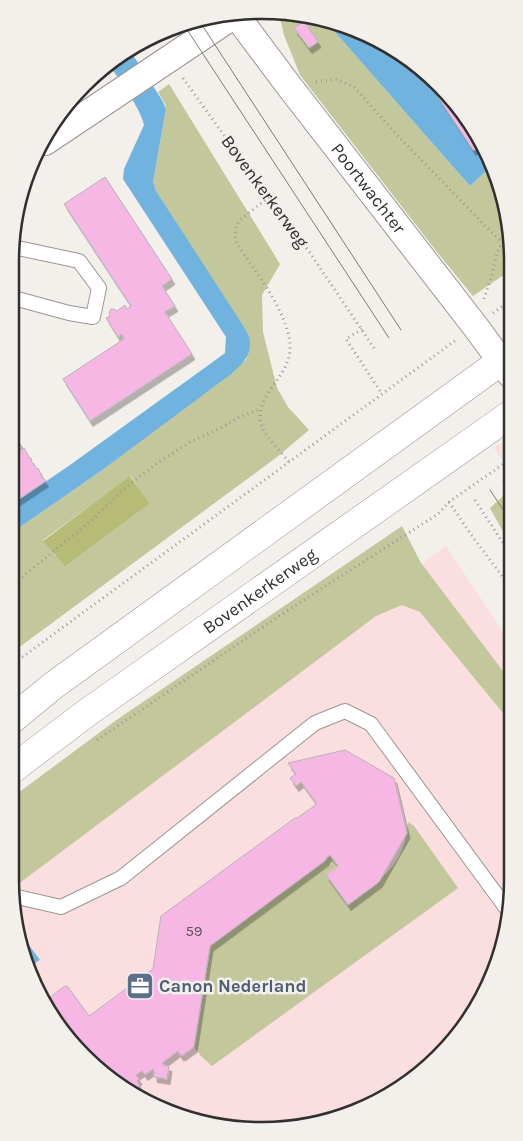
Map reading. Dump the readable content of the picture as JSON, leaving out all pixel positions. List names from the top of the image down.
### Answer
{
  "streets": {
    "main road": ["Bovenkerkerweg"],
    "street": ["Poortwachter"]
  },
  "places": {
    "office": ["Canon Nederland"]
  },
  "house_numbers": ["59"]
}
